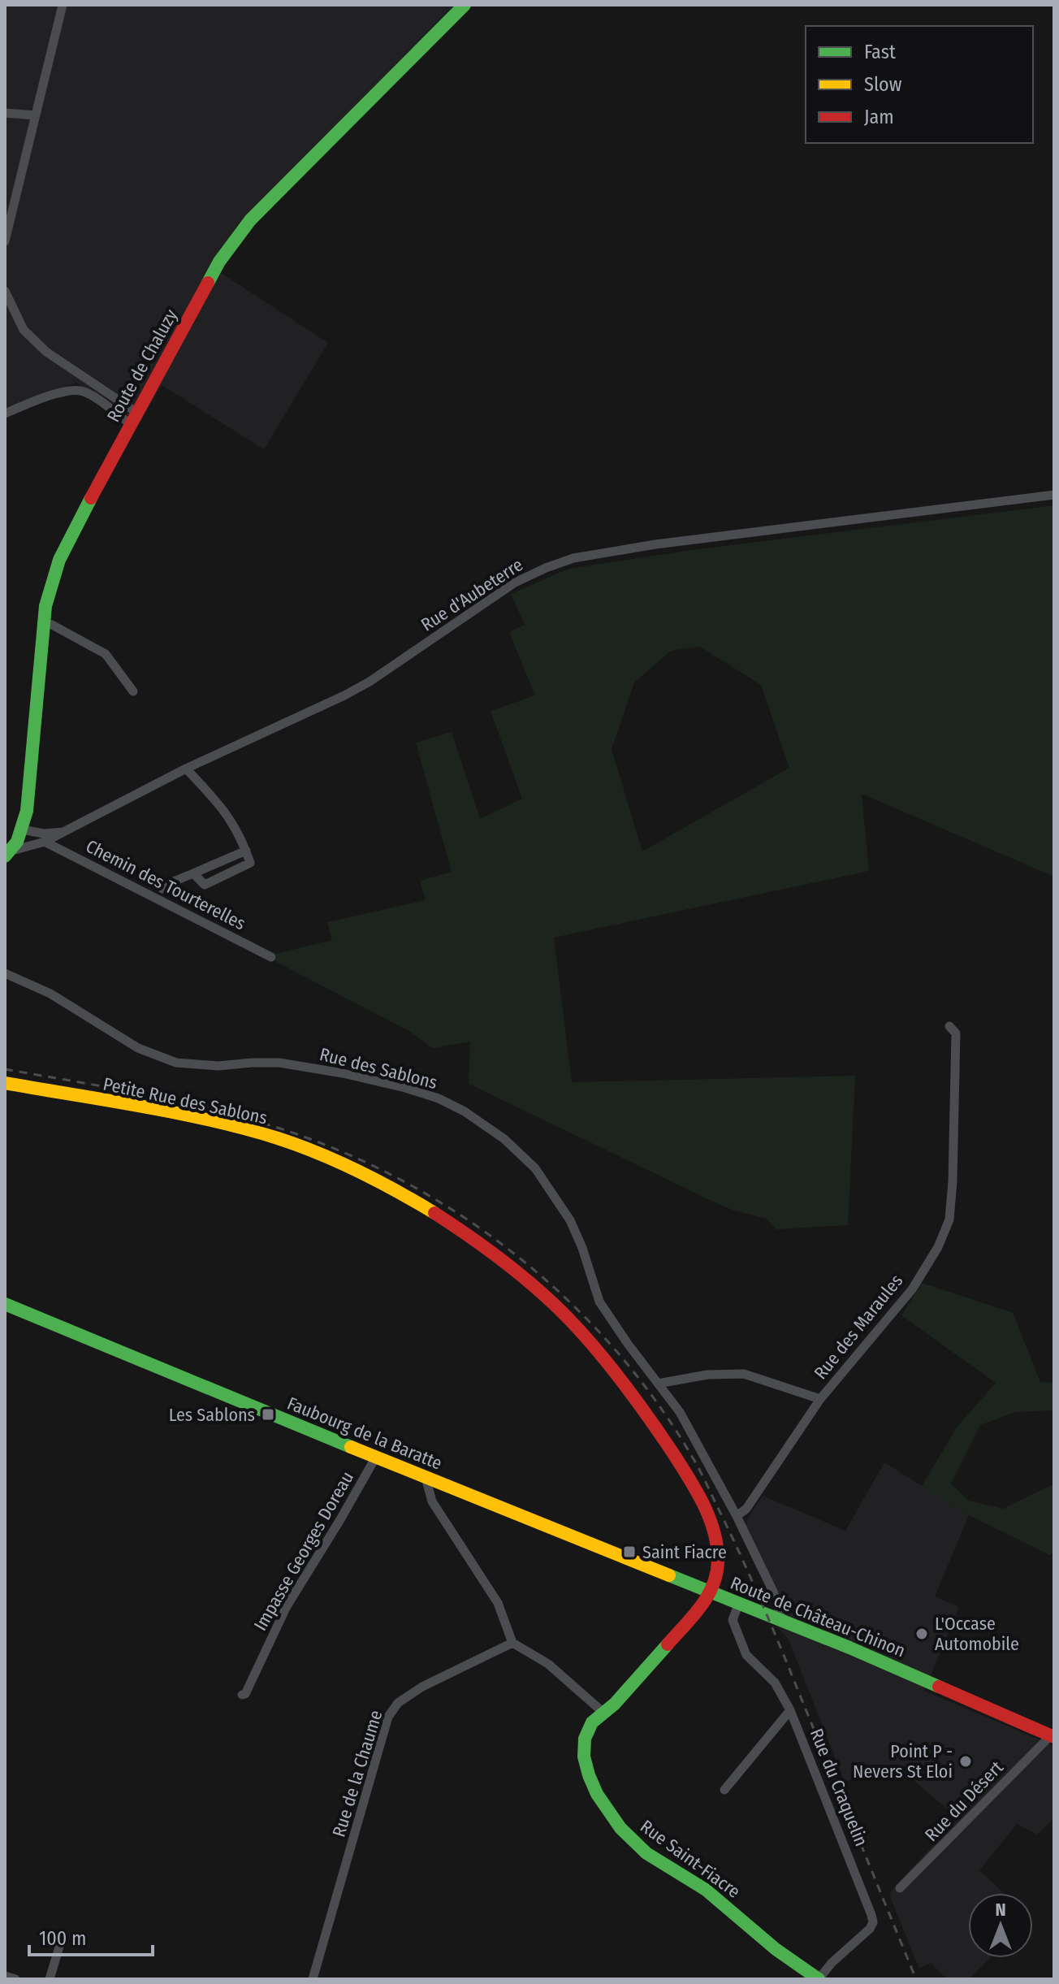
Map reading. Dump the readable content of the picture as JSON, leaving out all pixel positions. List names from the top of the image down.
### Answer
{
  "streets": {
    "street": [
      "Route de Chaluzy",
      "Rue d'Aubeterre",
      "Chemin des Tourterelles",
      "Rue des Sablons",
      "Petite Rue des Sablons",
      "Rue des Maraules",
      "Faubourg de la Baratte",
      "Impasse Georges Doreau",
      "Route de Château-Chinon",
      "Rue de la Chaume",
      "Rue du Craquelin",
      "Rue du Désert",
      "Rue Saint-Fiacre"
    ]
  },
  "crossings": [
    ["Route de Chaluzy", "Rue d'Aubeterre"],
    ["Rue d'Aubeterre", "Chemin des Tourterelles"],
    ["Rue des Sablons", "Rue des Maraules"],
    ["Petite Rue des Sablons", "Faubourg de la Baratte"],
    ["Petite Rue des Sablons", "Route de Château-Chinon"],
    ["Petite Rue des Sablons", "Rue Saint-Fiacre"],
    ["Faubourg de la Baratte", "Impasse Georges Doreau"],
    ["Faubourg de la Baratte", "Route de Château-Chinon"],
    ["Faubourg de la Baratte", "Rue Saint-Fiacre"],
    ["Route de Château-Chinon", "Rue du Craquelin"],
    ["Route de Château-Chinon", "Rue du Désert"],
    ["Route de Château-Chinon", "Rue Saint-Fiacre"],
    ["Rue du Craquelin", "Rue Saint-Fiacre"]
  ],
  "places": {
    "transit": ["Les Sablons", "Saint Fiacre"],
    "other": ["L'Occase Automobile", "Point P - Nevers St Eloi"]
  },
  "legend": ["Fast", "Slow", "Jam"],
  "scale_bar": "100 m",
  "north": "top"
}
